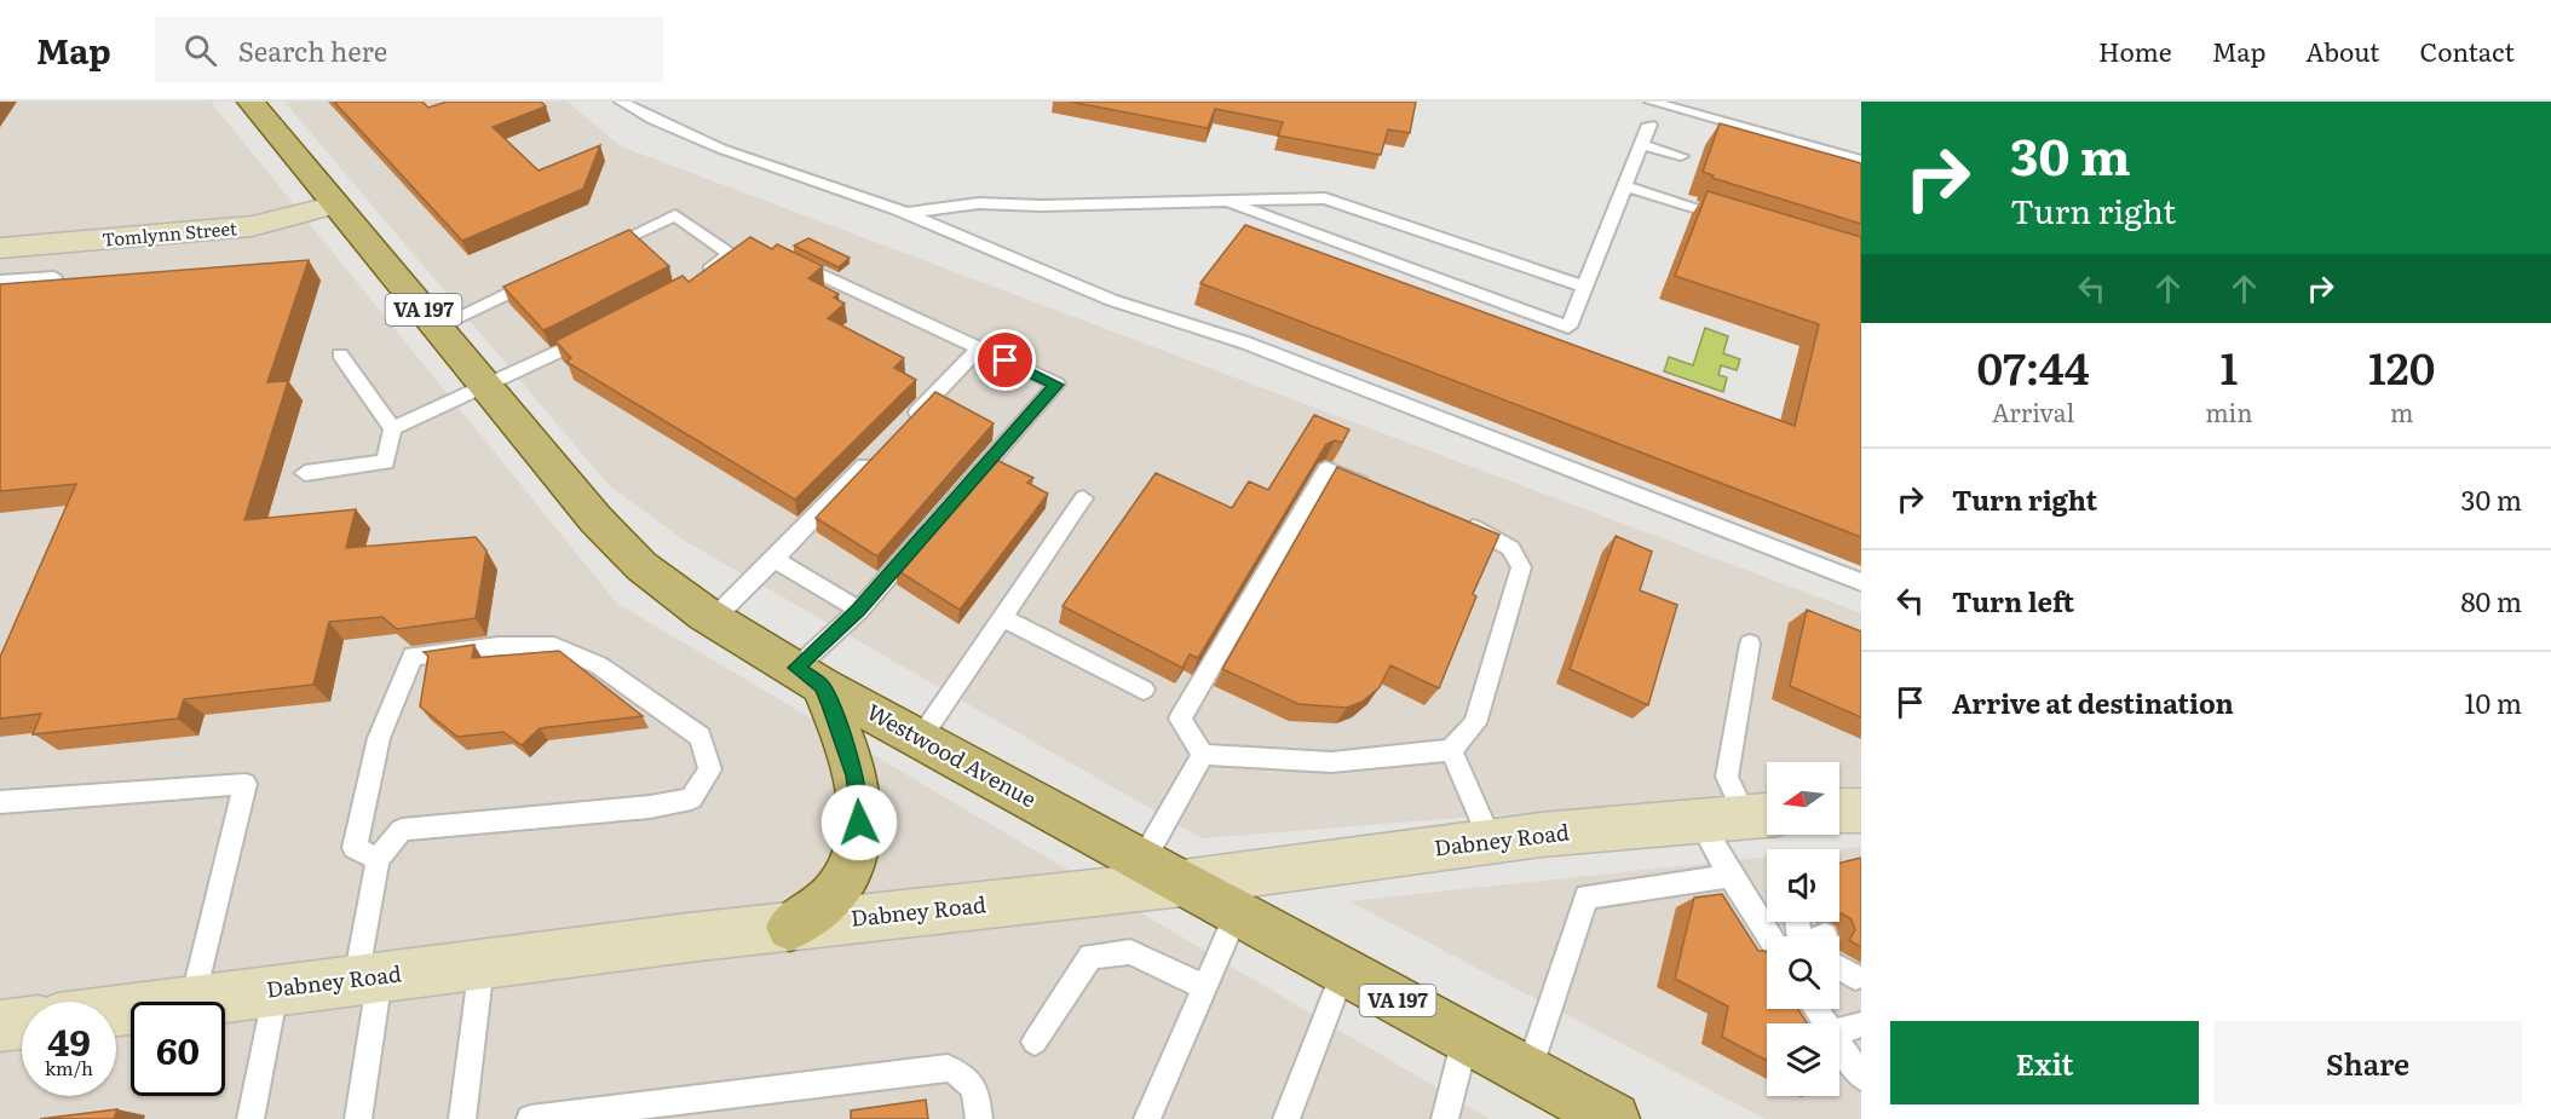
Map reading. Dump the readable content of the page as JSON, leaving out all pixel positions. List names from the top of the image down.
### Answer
{
  "streets": {
    "main road": ["VA 197", "Westwood Avenue"],
    "street": ["Tomlynn Street", "Dabney Road"]
  },
  "crossings": [
    ["Tomlynn Street", "Westwood Avenue"],
    ["Westwood Avenue", "Dabney Road"]
  ],
  "north": "left",
  "page": {
    "header": "Map",
    "search": "Search here",
    "nav": [
      "Home",
      "Map",
      "About",
      "Contact"
    ],
    "turn": ["30 m", "Turn right"],
    "eta": [
      "07:44",
      "Arrival",
      "1",
      "min",
      "120",
      "m"
    ],
    "list": [
      {
        "name": "Turn right",
        "value": "30 m"
      },
      {
        "name": "Turn left",
        "value": "80 m"
      },
      {
        "name": "Arrive at destination",
        "value": "10 m"
      }
    ],
    "speed": "49 km/h",
    "limit": "60",
    "buttons": ["Exit", "Share"]
  }
}
